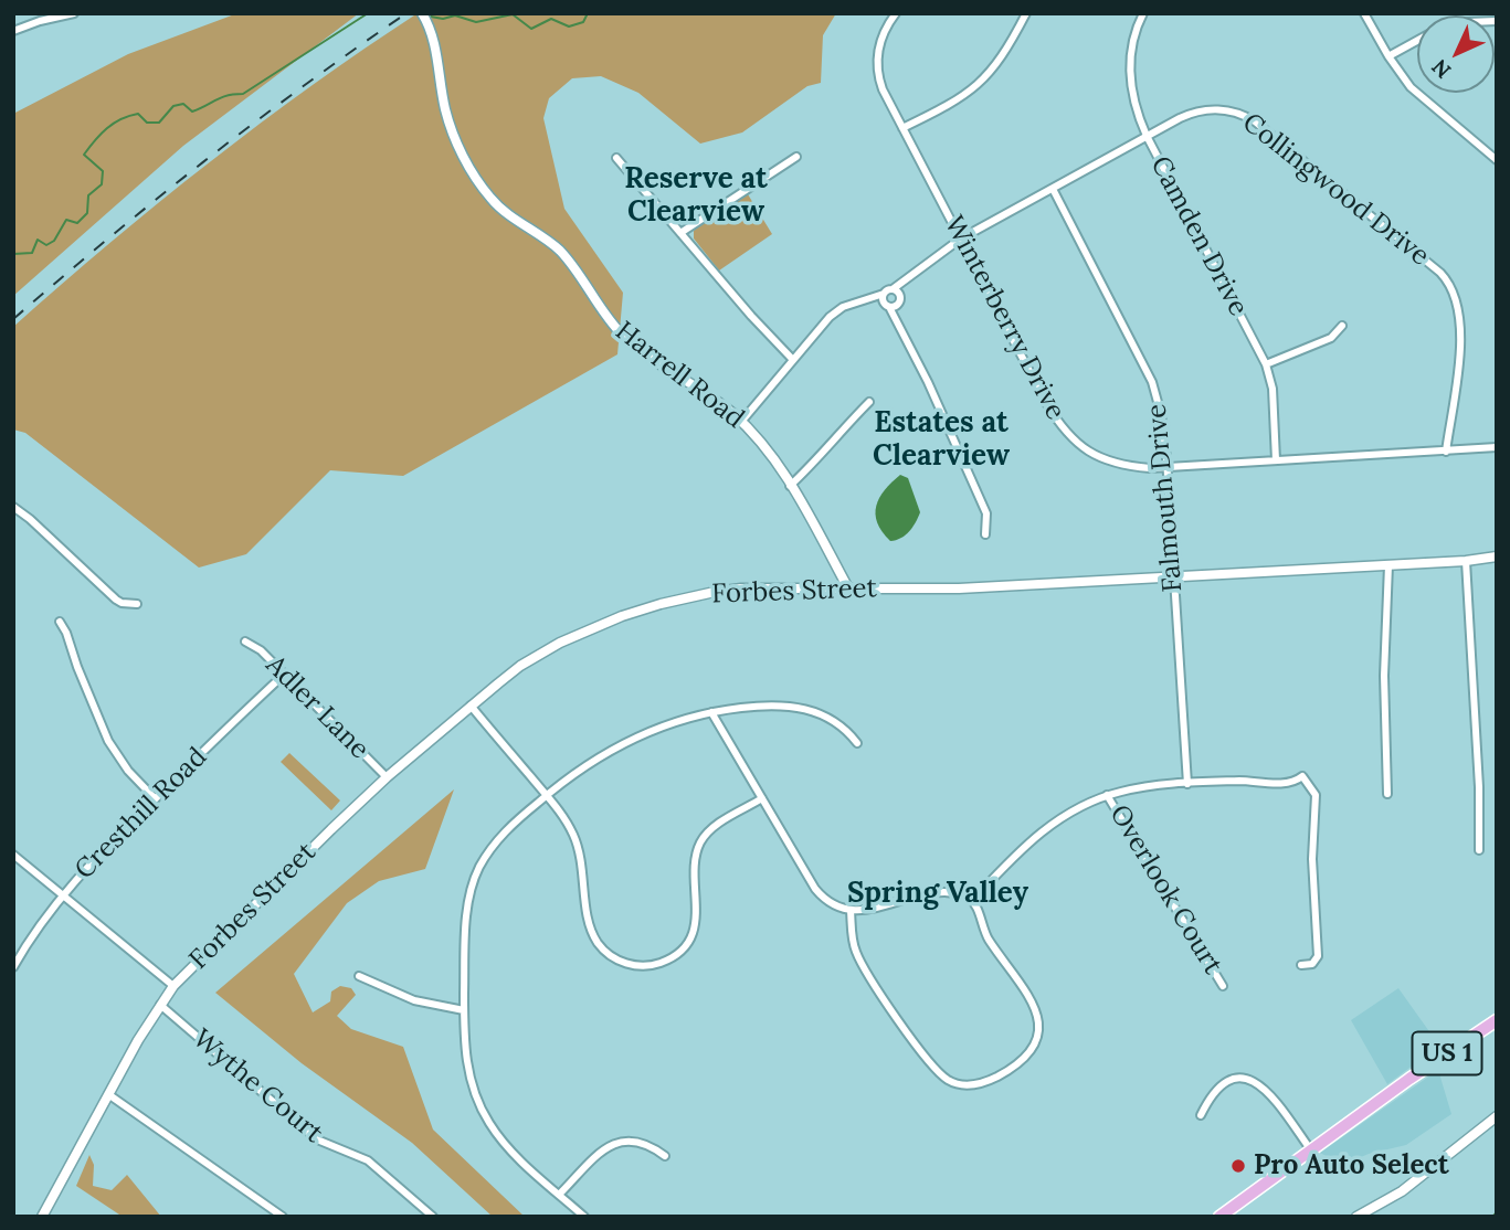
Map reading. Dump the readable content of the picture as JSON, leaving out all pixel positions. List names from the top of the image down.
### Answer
{
  "streets": {
    "main road": ["US 1"],
    "street": [
      "Collingwood Drive",
      "Camden Drive",
      "Winterberry Drive",
      "Harrell Road",
      "Falmouth Drive",
      "Forbes Street",
      "Adler Lane",
      "Cresthill Road",
      "Overlook Court",
      "Wythe Court"
    ]
  },
  "crossings": [
    ["Collingwood Drive", "Camden Drive"],
    ["Collingwood Drive", "Winterberry Drive"],
    ["Collingwood Drive", "Falmouth Drive"],
    ["Camden Drive", "Winterberry Drive"],
    ["Winterberry Drive", "Falmouth Drive"],
    ["Harrell Road", "Forbes Street"],
    ["Falmouth Drive", "Forbes Street"],
    ["Forbes Street", "Adler Lane"],
    ["Forbes Street", "Wythe Court"],
    ["Adler Lane", "Cresthill Road"]
  ],
  "districts": ["Reserve at Clearview", "Estates at Clearview", "Spring Valley"],
  "places": ["Pro Auto Select"],
  "north": "bottom left"
}
